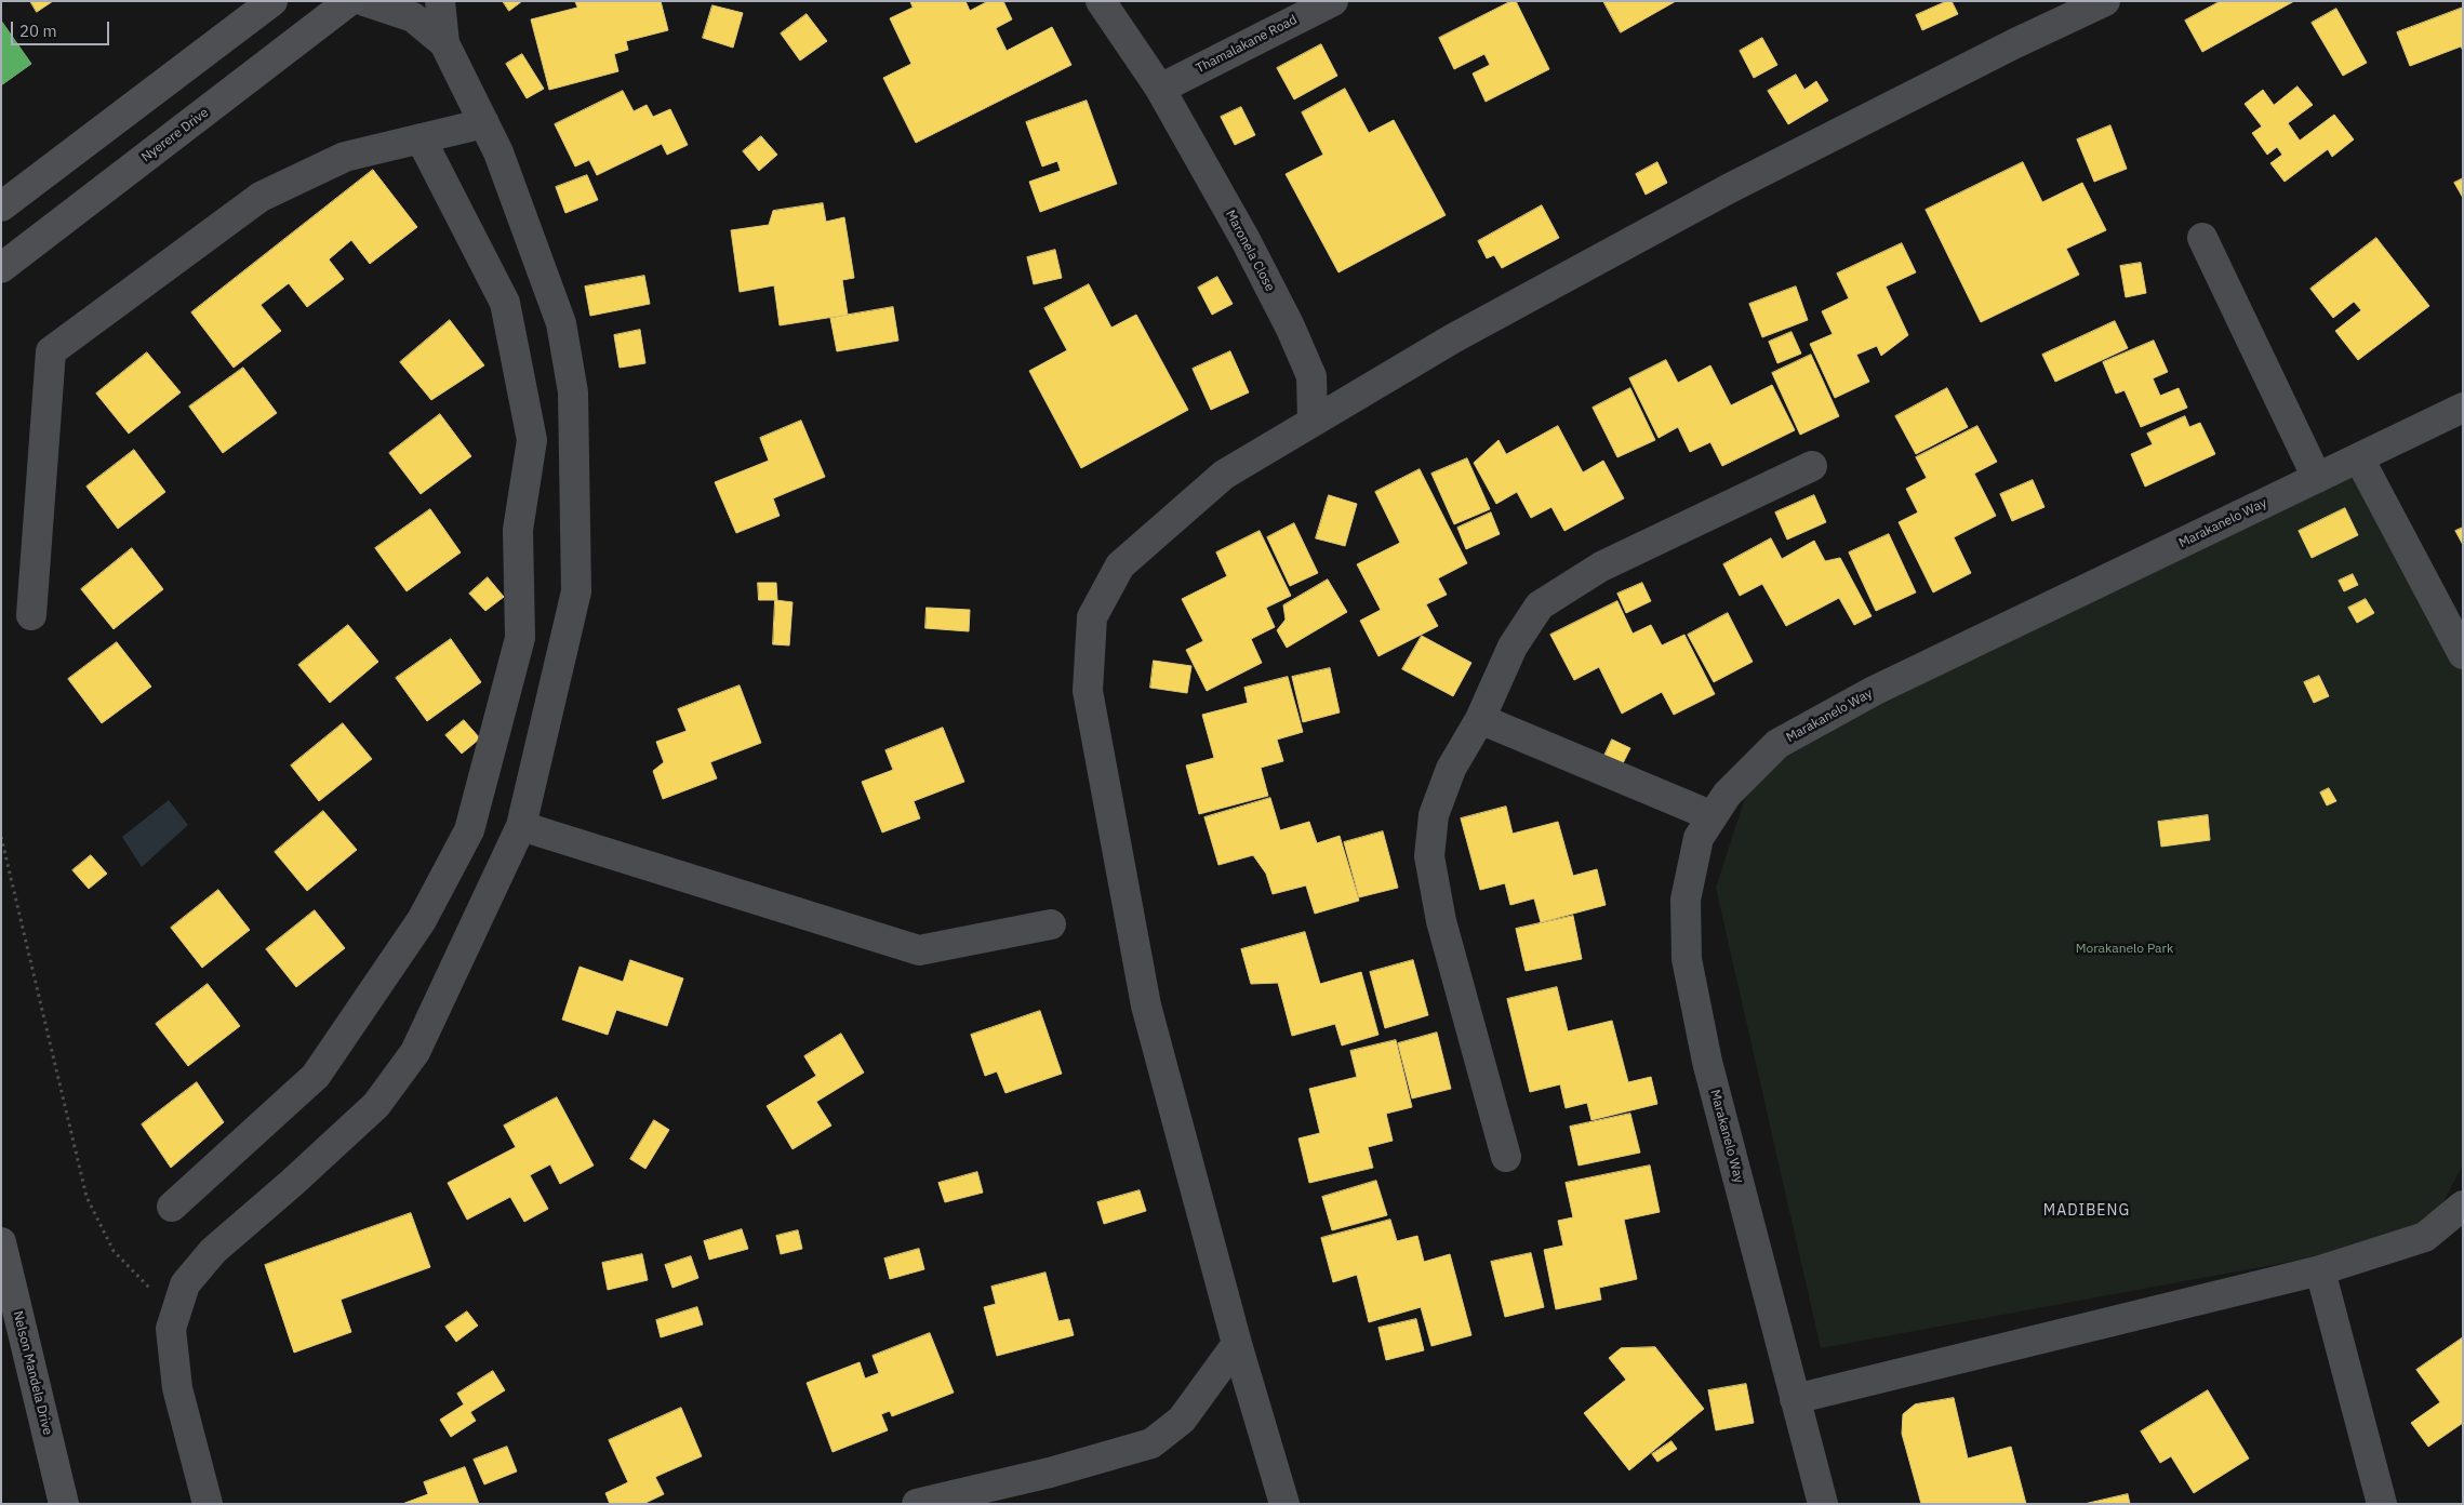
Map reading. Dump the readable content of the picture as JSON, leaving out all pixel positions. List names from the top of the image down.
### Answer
{
  "streets": {
    "main road": ["Nyerere Drive", "Nelson Mandela Drive"],
    "street": ["Thamalakane Road", "Maronela Close", "Marakanelo Way"]
  },
  "crossings": [
    ["Thamalakane Road", "Maronela Close"]
  ],
  "districts": ["MADIBENG"],
  "parks": ["Morakanelo Park"],
  "scale_bar": "20 m"
}
